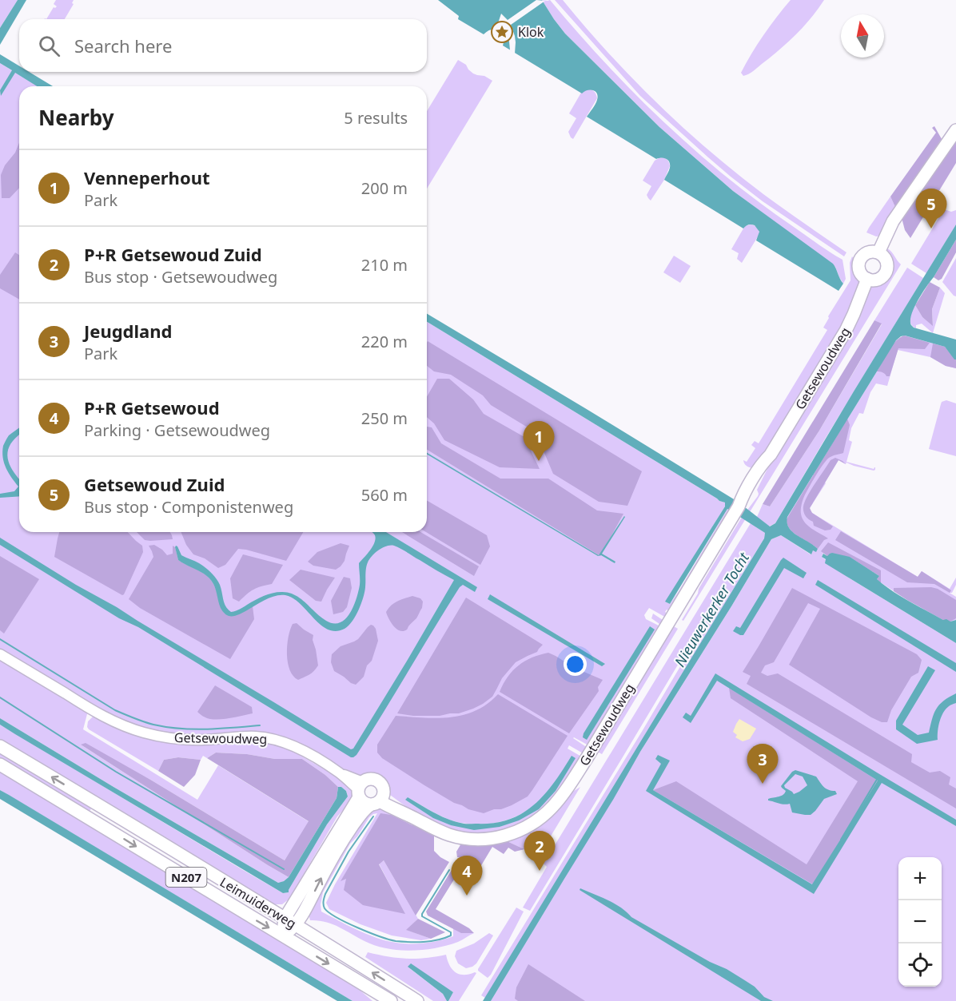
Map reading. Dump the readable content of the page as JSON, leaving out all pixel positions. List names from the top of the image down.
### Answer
{
  "streets": {
    "main road": ["Getsewoudweg", "N207", "Leimuiderweg"]
  },
  "water": ["Nieuwerkerker Tocht"],
  "places": {
    "place": ["Klok"]
  },
  "north": "top",
  "page": {
    "search": "Search here",
    "heading": ["Nearby", "5 results"],
    "list": [
      {
        "mark": "1",
        "name": "Venneperhout",
        "note": "Park",
        "value": "200 m"
      },
      {
        "mark": "2",
        "name": "P+R Getsewoud Zuid",
        "note": "Bus stop · Getsewoudweg",
        "value": "210 m"
      },
      {
        "mark": "3",
        "name": "Jeugdland",
        "note": "Park",
        "value": "220 m"
      },
      {
        "mark": "4",
        "name": "P+R Getsewoud",
        "note": "Parking · Getsewoudweg",
        "value": "250 m"
      },
      {
        "mark": "5",
        "name": "Getsewoud Zuid",
        "note": "Bus stop · Componistenweg",
        "value": "560 m"
      }
    ],
    "pins": [
      "5",
      "1",
      "3",
      "2",
      "4"
    ],
    "map_buttons": ["+", "−"]
  }
}
